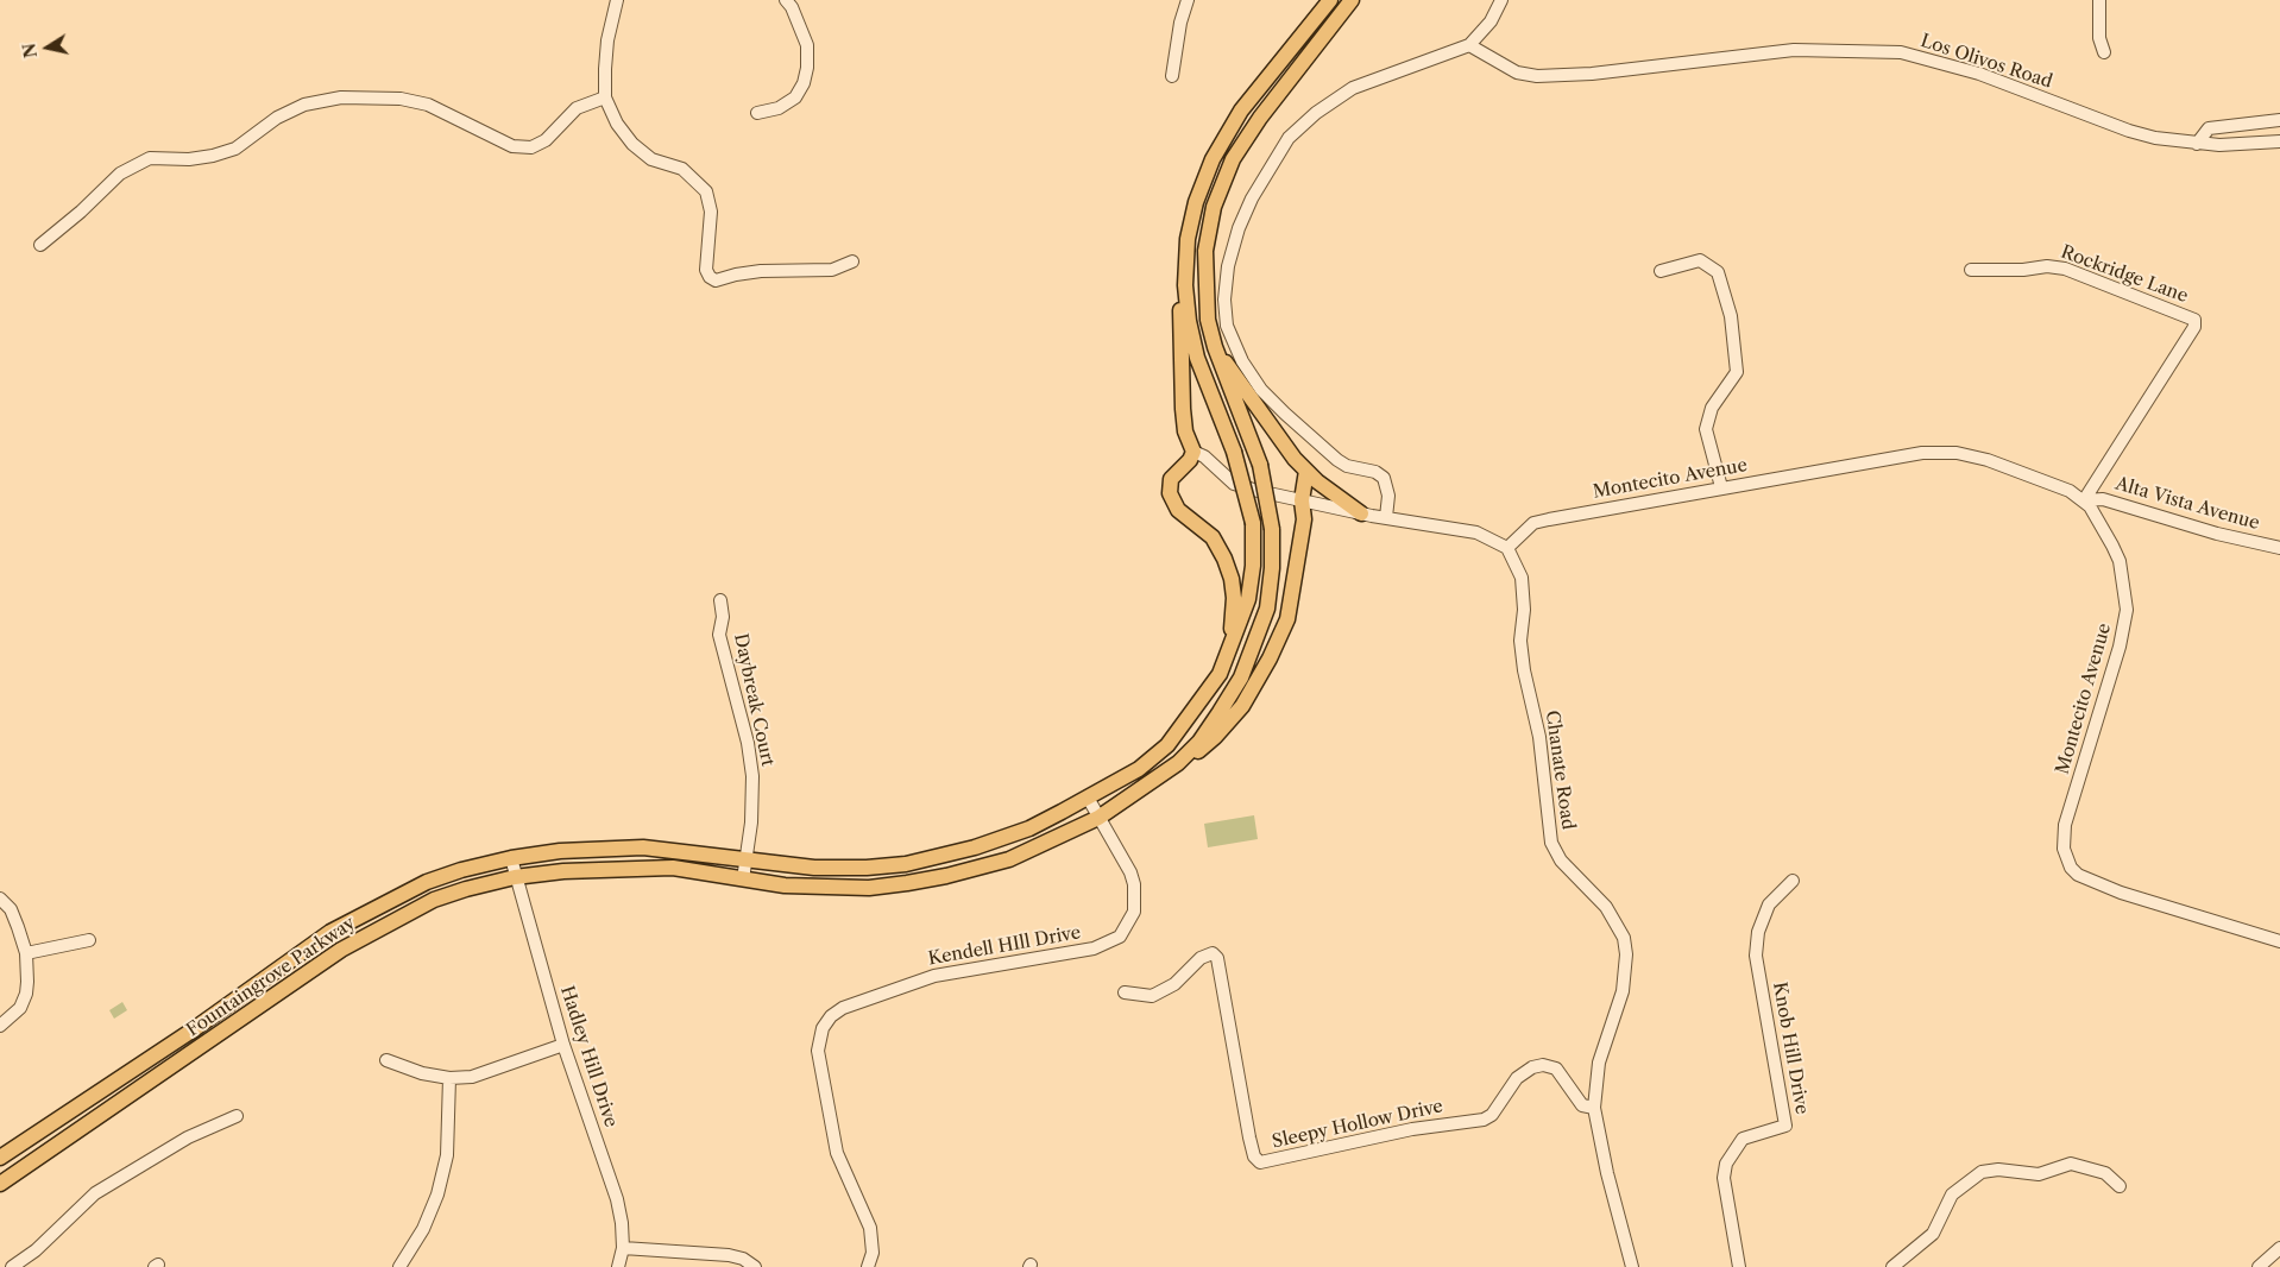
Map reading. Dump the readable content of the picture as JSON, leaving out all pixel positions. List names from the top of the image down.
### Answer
{
  "streets": {
    "main road": ["Fountaingrove Parkway"],
    "street": [
      "Los Olivos Road",
      "Rockridge Lane",
      "Montecito Avenue",
      "Alta Vista Avenue",
      "Daybreak Court",
      "Chanate Road",
      "Kendell HIll Drive",
      "Knob Hill Drive",
      "Hadley Hill Drive",
      "Sleepy Hollow Drive"
    ]
  },
  "crossings": [
    ["Rockridge Lane", "Montecito Avenue"],
    ["Rockridge Lane", "Alta Vista Avenue"],
    ["Montecito Avenue", "Alta Vista Avenue"],
    ["Montecito Avenue", "Chanate Road"],
    ["Daybreak Court", "Fountaingrove Parkway"],
    ["Chanate Road", "Sleepy Hollow Drive"],
    ["Kendell HIll Drive", "Fountaingrove Parkway"],
    ["Fountaingrove Parkway", "Hadley Hill Drive"]
  ],
  "north": "left"
}
